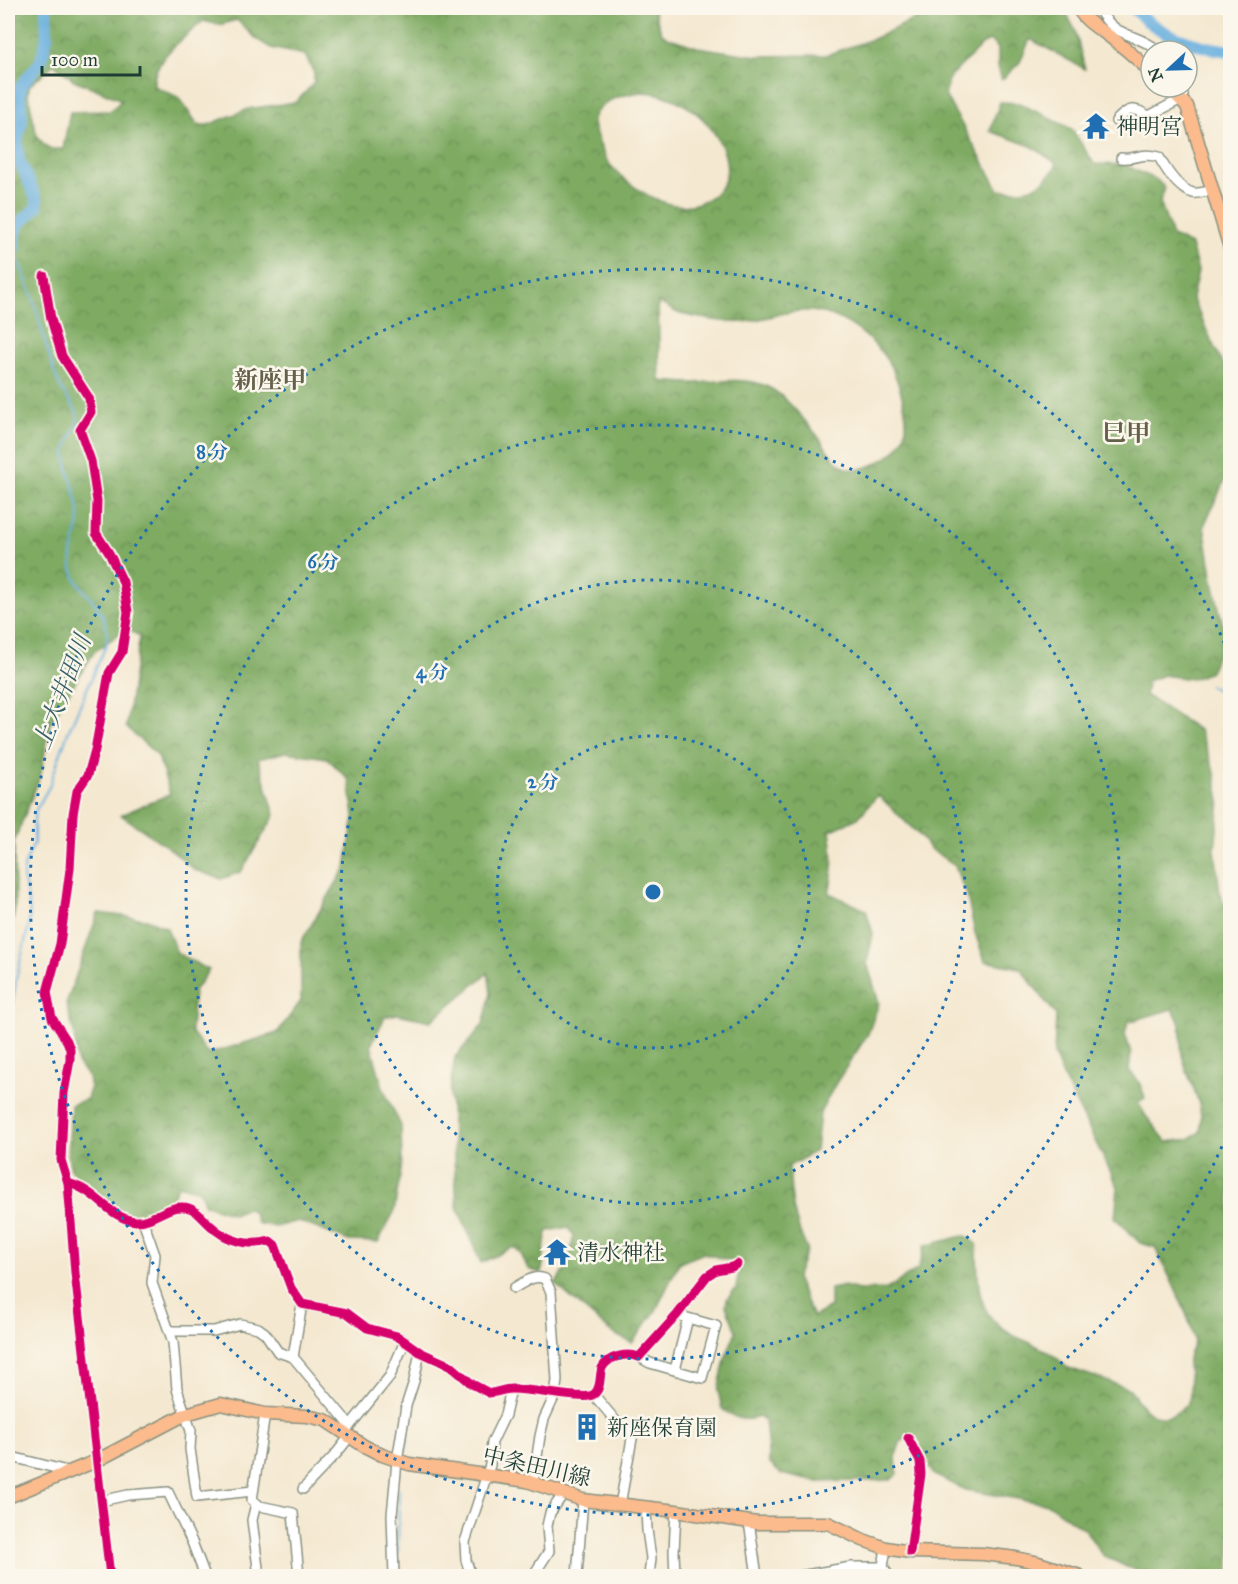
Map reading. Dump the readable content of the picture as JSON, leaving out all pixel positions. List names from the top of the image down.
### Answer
{
  "streets": {
    "main road": ["中条田川線"]
  },
  "districts": ["新座甲", "巳甲"],
  "water": ["上大井田川"],
  "places": {
    "temple": ["神明宮", "清水神社"],
    "building": ["新座保育園"]
  },
  "scale_bar": "100 m",
  "north": "left",
  "rings": [
    "8 分",
    "6 分",
    "4 分",
    "2 分"
  ]
}
